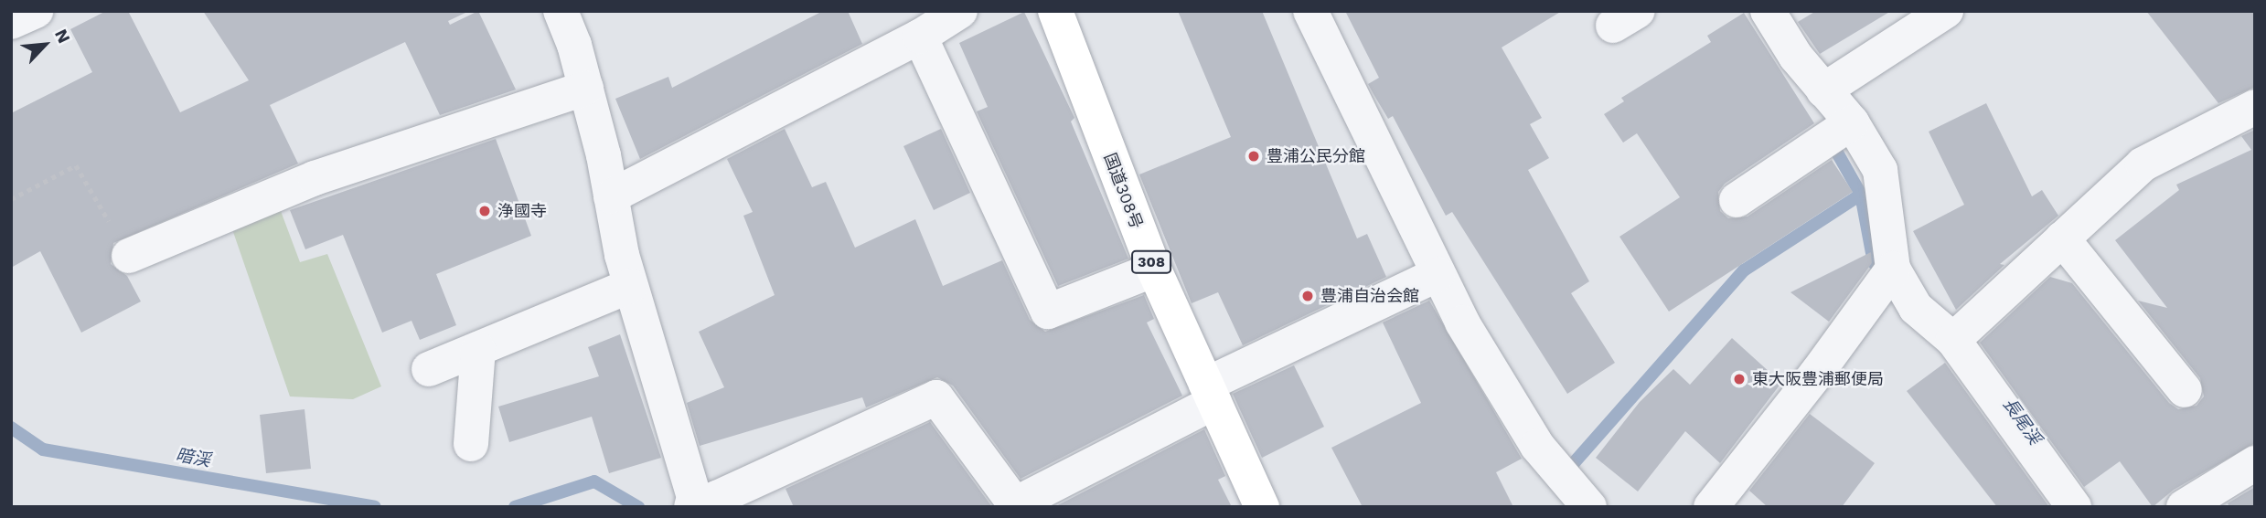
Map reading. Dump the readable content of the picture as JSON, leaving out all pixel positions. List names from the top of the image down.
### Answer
{
  "streets": {
    "highway": ["国道308号", "308"]
  },
  "water": ["長尾渓", "暗渓"],
  "places": [
    "豊浦公民分館",
    "浄國寺",
    "豊浦自治会館",
    "東大阪豊浦郵便局"
  ],
  "north": "top right"
}
